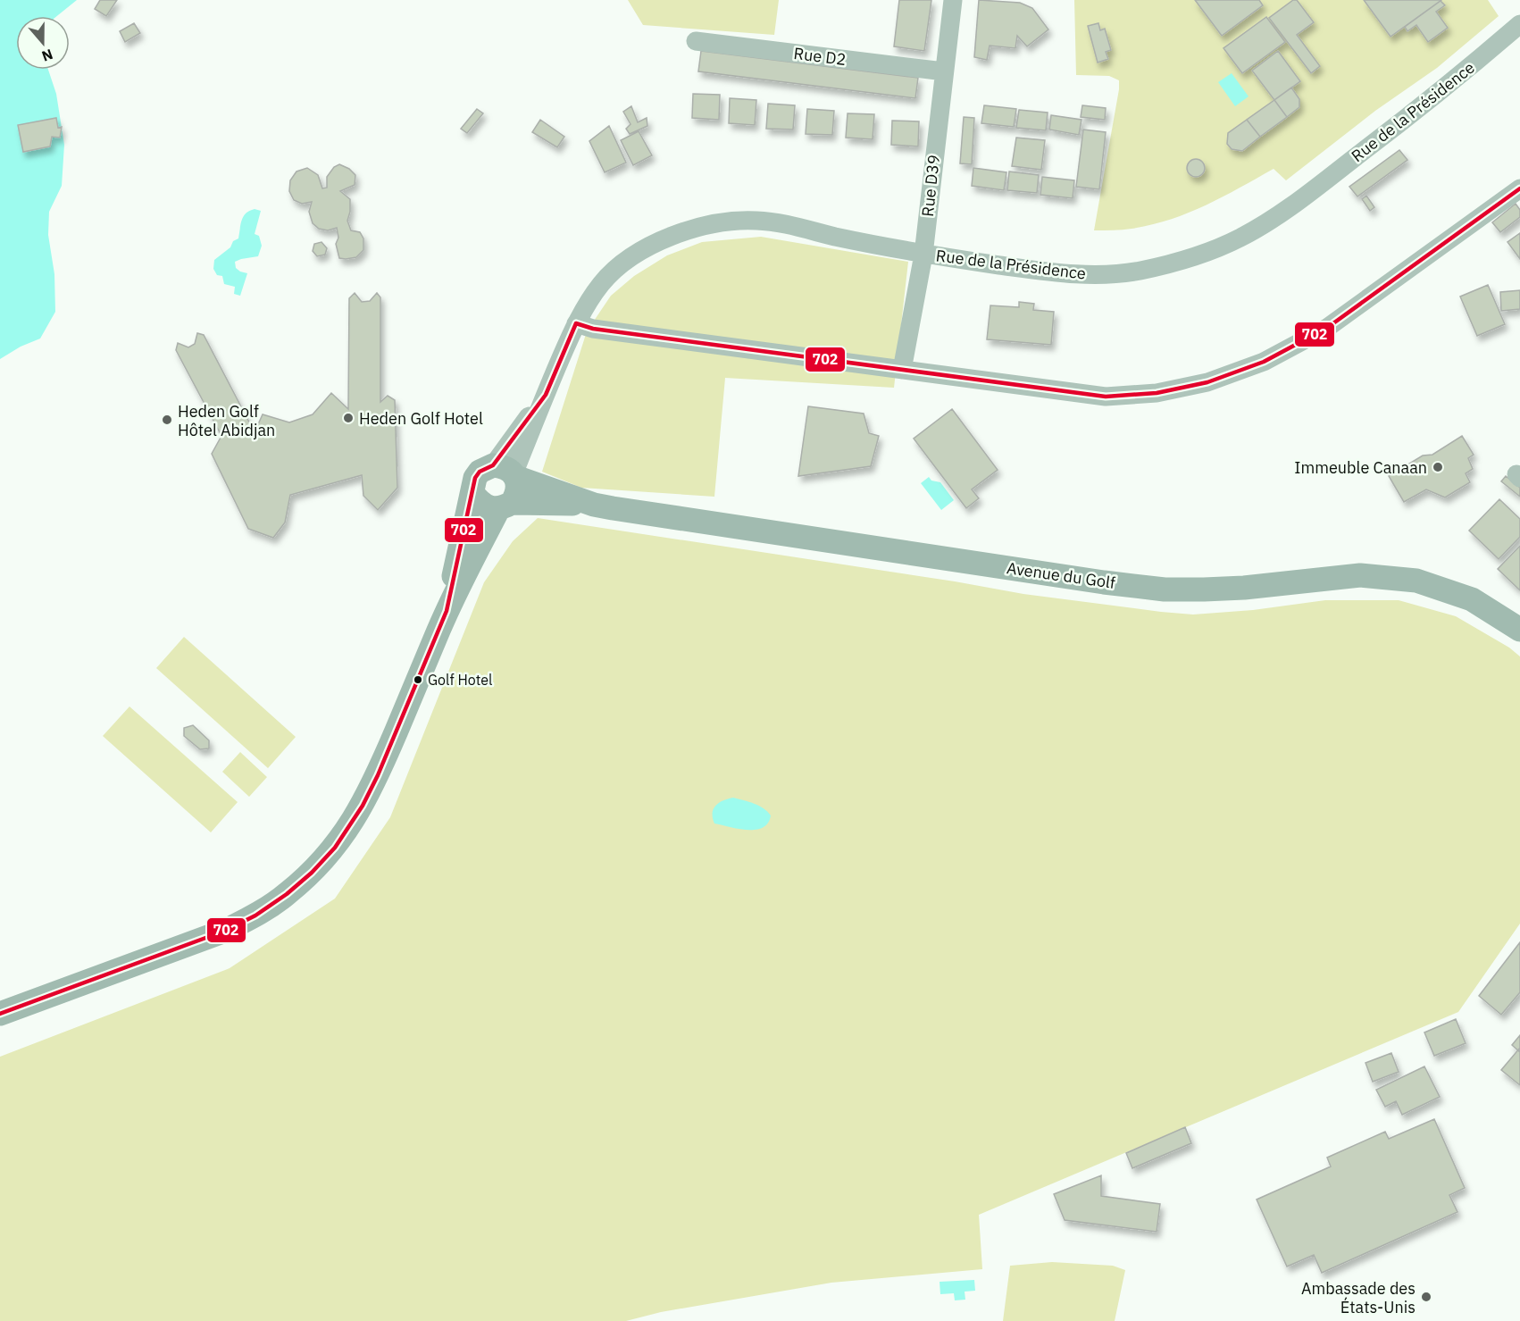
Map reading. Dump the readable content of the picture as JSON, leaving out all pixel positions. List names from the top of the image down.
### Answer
{
  "streets": {
    "main road": ["Avenue du Golf"],
    "street": ["Rue D2", "Rue de la Présidence", "Rue D39"]
  },
  "crossings": [
    ["Rue D2", "Rue D39"],
    ["Rue de la Présidence", "Rue D39"],
    ["Rue de la Présidence", "Avenue du Golf"]
  ],
  "places": [
    "Heden Golf Hotel",
    "Heden Golf Hôtel Abidjan",
    "Immeuble Canaan",
    "Golf Hotel",
    "Ambassade des États-Unis"
  ],
  "lines": ["transit line 702"],
  "north": "bottom"
}
